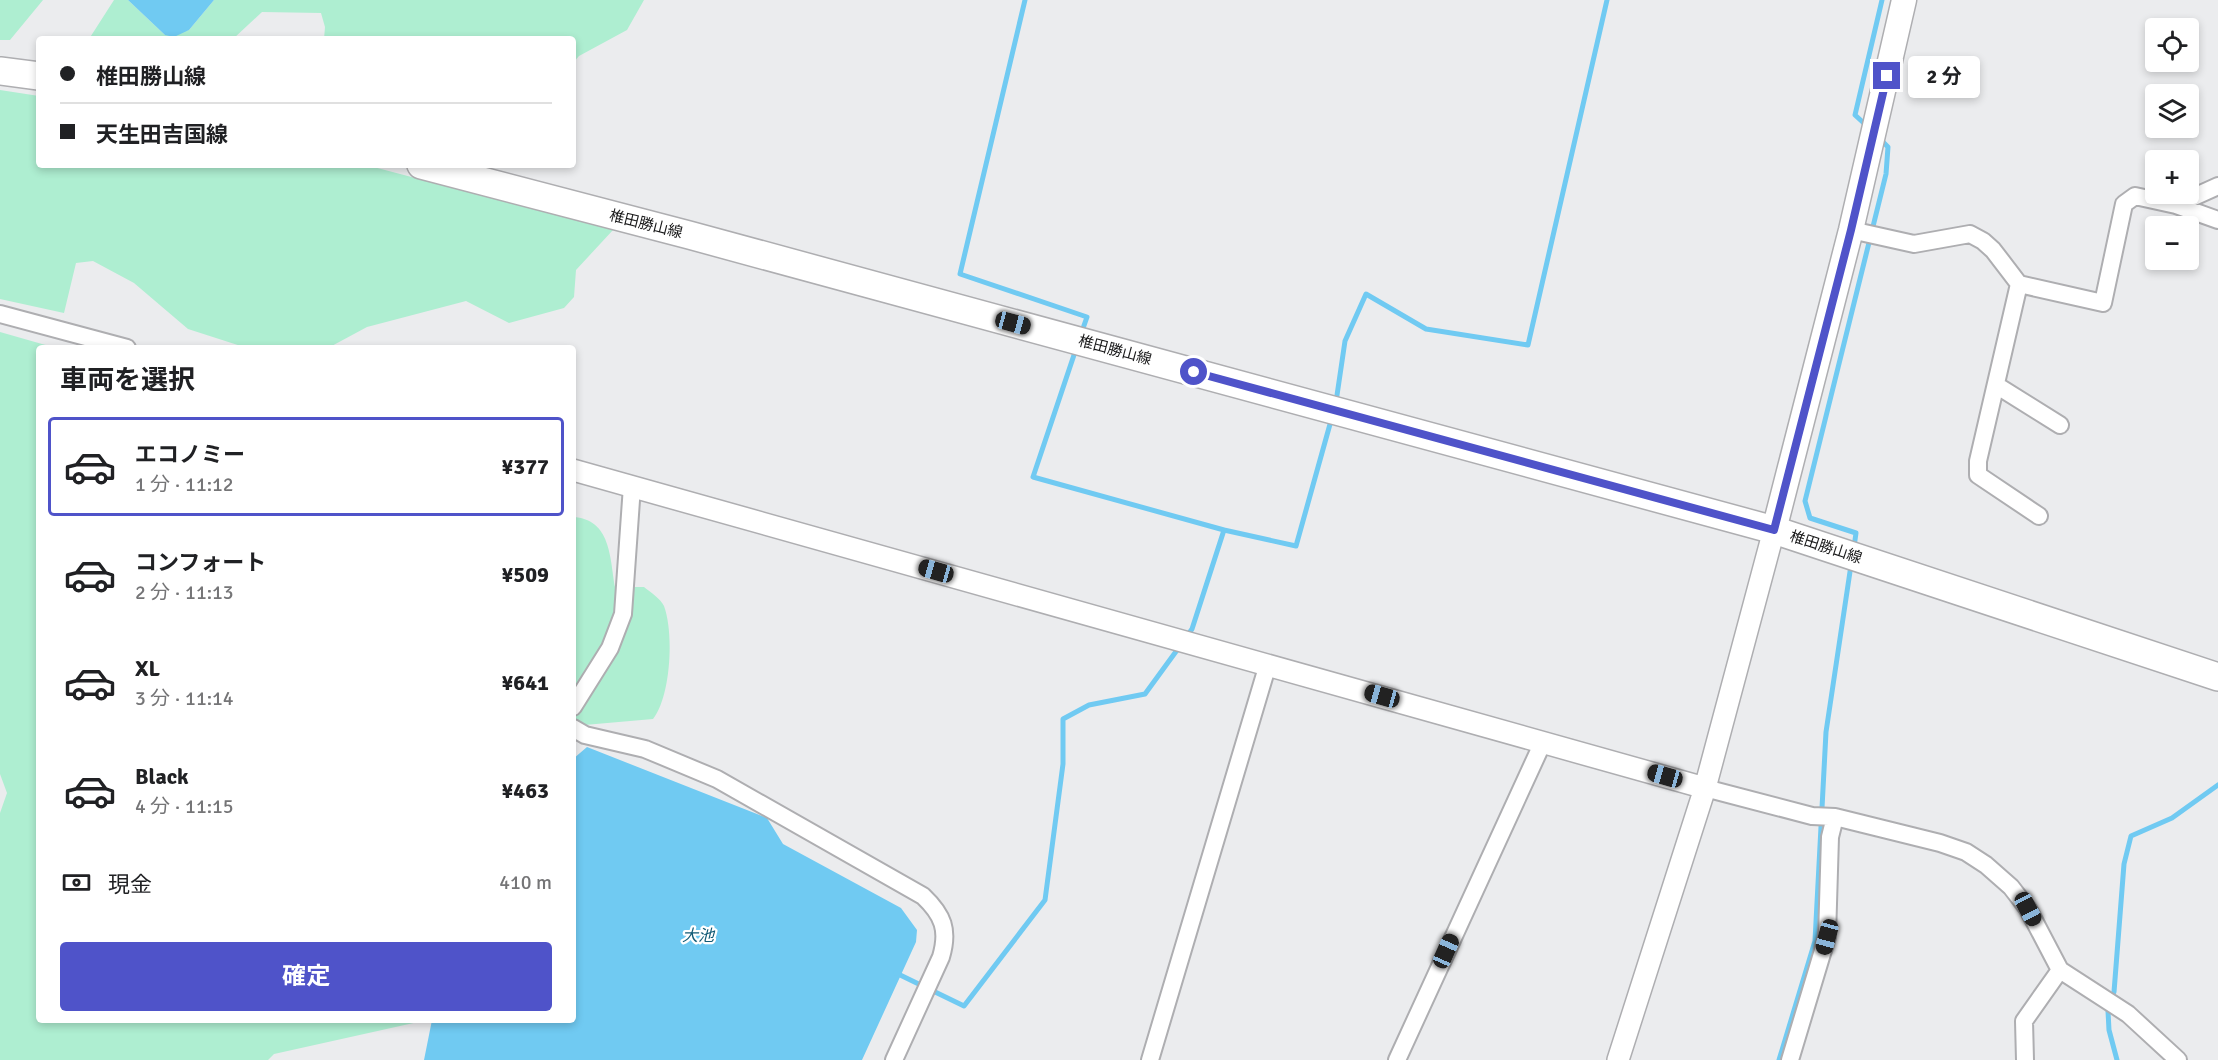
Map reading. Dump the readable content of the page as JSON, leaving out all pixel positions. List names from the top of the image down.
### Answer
{
  "streets": {
    "main road": ["椎田勝山線"]
  },
  "water": ["大池"],
  "page": {
    "map_buttons": ["+", "−"],
    "banner": ["椎田勝山線", "天生田吉国線"],
    "bubble": "2 分",
    "heading": "車両を選択",
    "list": [
      {
        "name": "エコノミー",
        "note": "1 分 · 11:12",
        "value": "¥377"
      },
      {
        "name": "コンフォート",
        "note": "2 分 · 11:13",
        "value": "¥509"
      },
      {
        "name": "XL",
        "note": "3 分 · 11:14",
        "value": "¥641"
      },
      {
        "name": "Black",
        "note": "4 分 · 11:15",
        "value": "¥463"
      }
    ],
    "pay": ["現金", "410 m"],
    "buttons": "確定"
  }
}
